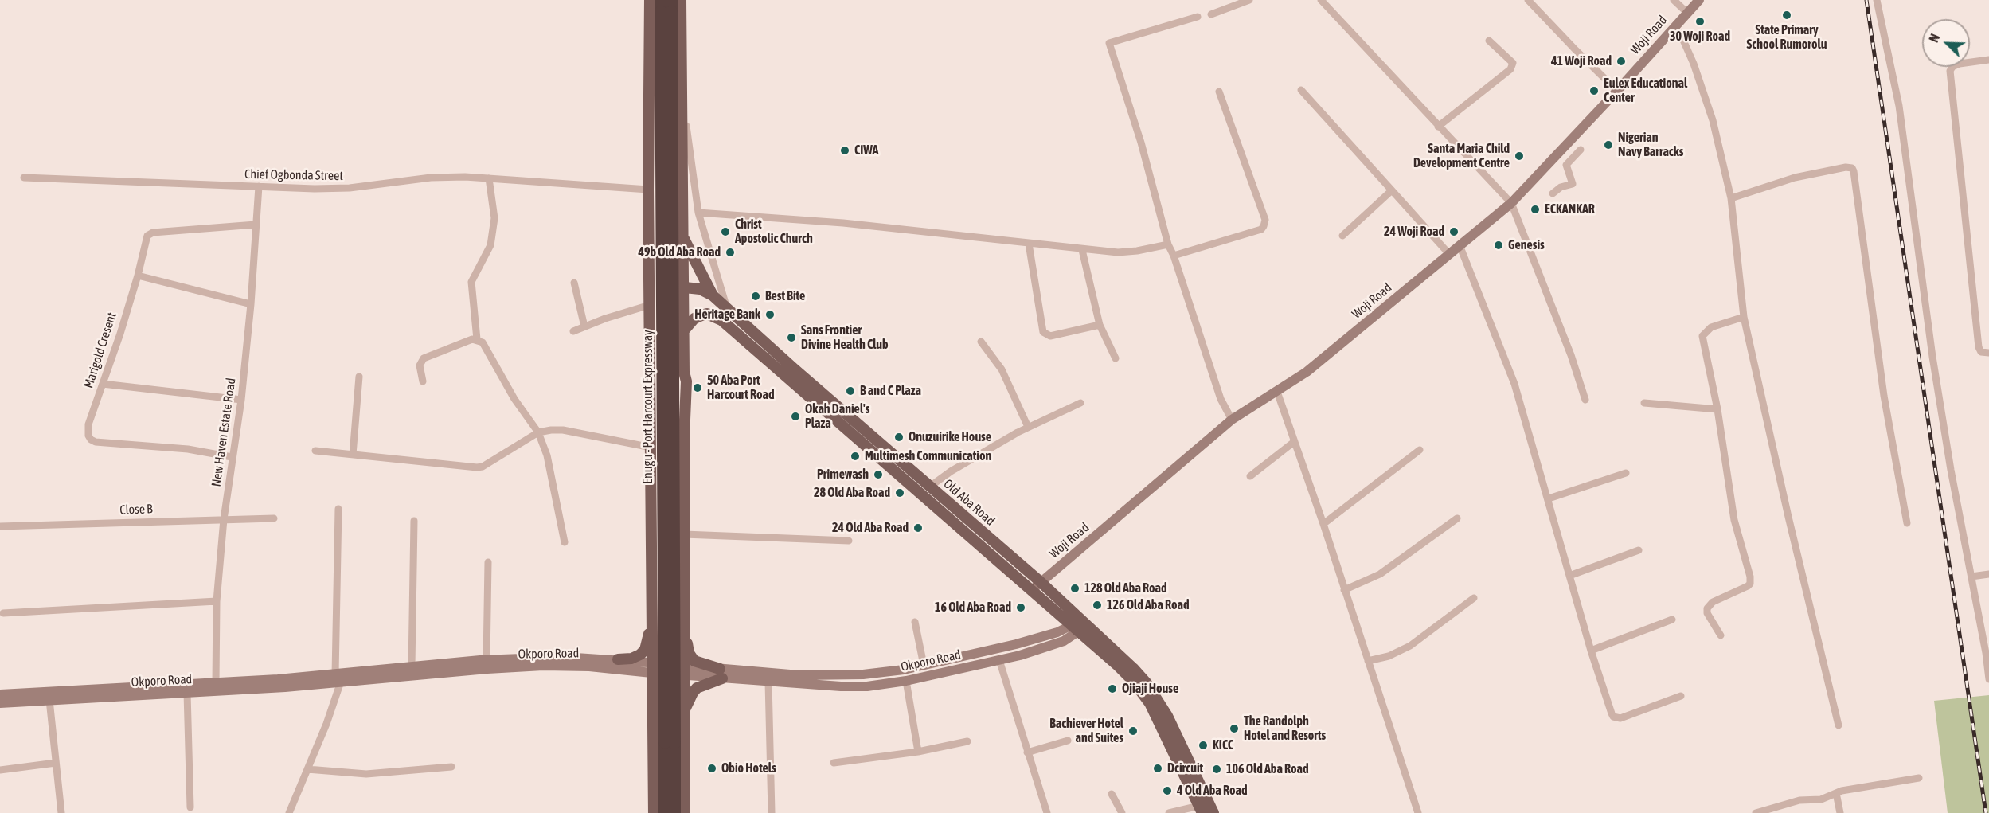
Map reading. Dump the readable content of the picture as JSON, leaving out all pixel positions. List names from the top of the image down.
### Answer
{
  "streets": {
    "highway": ["Enugu - Port Harcourt Expressway"],
    "main road": ["Woji Road", "Old Aba Road", "Okporo Road"],
    "street": [
      "Chief Ogbonda Street",
      "Marigold Cresent",
      "New Haven Estate Road",
      "Close B"
    ]
  },
  "crossings": [
    ["Woji Road", "Old Aba Road"],
    ["Chief Ogbonda Street", "New Haven Estate Road"],
    ["Marigold Cresent", "New Haven Estate Road"],
    ["New Haven Estate Road", "Close B"],
    ["New Haven Estate Road", "Okporo Road"],
    ["Old Aba Road", "Okporo Road"]
  ],
  "places": [
    "State Primary School Rumorolu",
    "30 Woji Road",
    "41 Woji Road",
    "Eulex Educational Center",
    "Nigerian Navy Barracks",
    "CIWA",
    "Santa Maria Child Development Centre",
    "ECKANKAR",
    "Christ Apostolic Church",
    "24 Woji Road",
    "Genesis",
    "49b Old Aba Road",
    "Best Bite",
    "Heritage Bank",
    "Sans Frontier Divine Health Club",
    "50 Aba Port Harcourt Road",
    "B and C Plaza",
    "Okah Daniel's Plaza",
    "Onuzuirike House",
    "Multimesh Communication",
    "Primewash",
    "28 Old Aba Road",
    "24 Old Aba Road",
    "128 Old Aba Road",
    "126 Old Aba Road",
    "16 Old Aba Road",
    "Ojiaji House",
    "The Randolph Hotel and Resorts",
    "Bachiever Hotel and Suites",
    "KICC",
    "Obio Hotels",
    "Dcircuit",
    "106 Old Aba Road",
    "4 Old Aba Road"
  ],
  "north": "top left"
}
